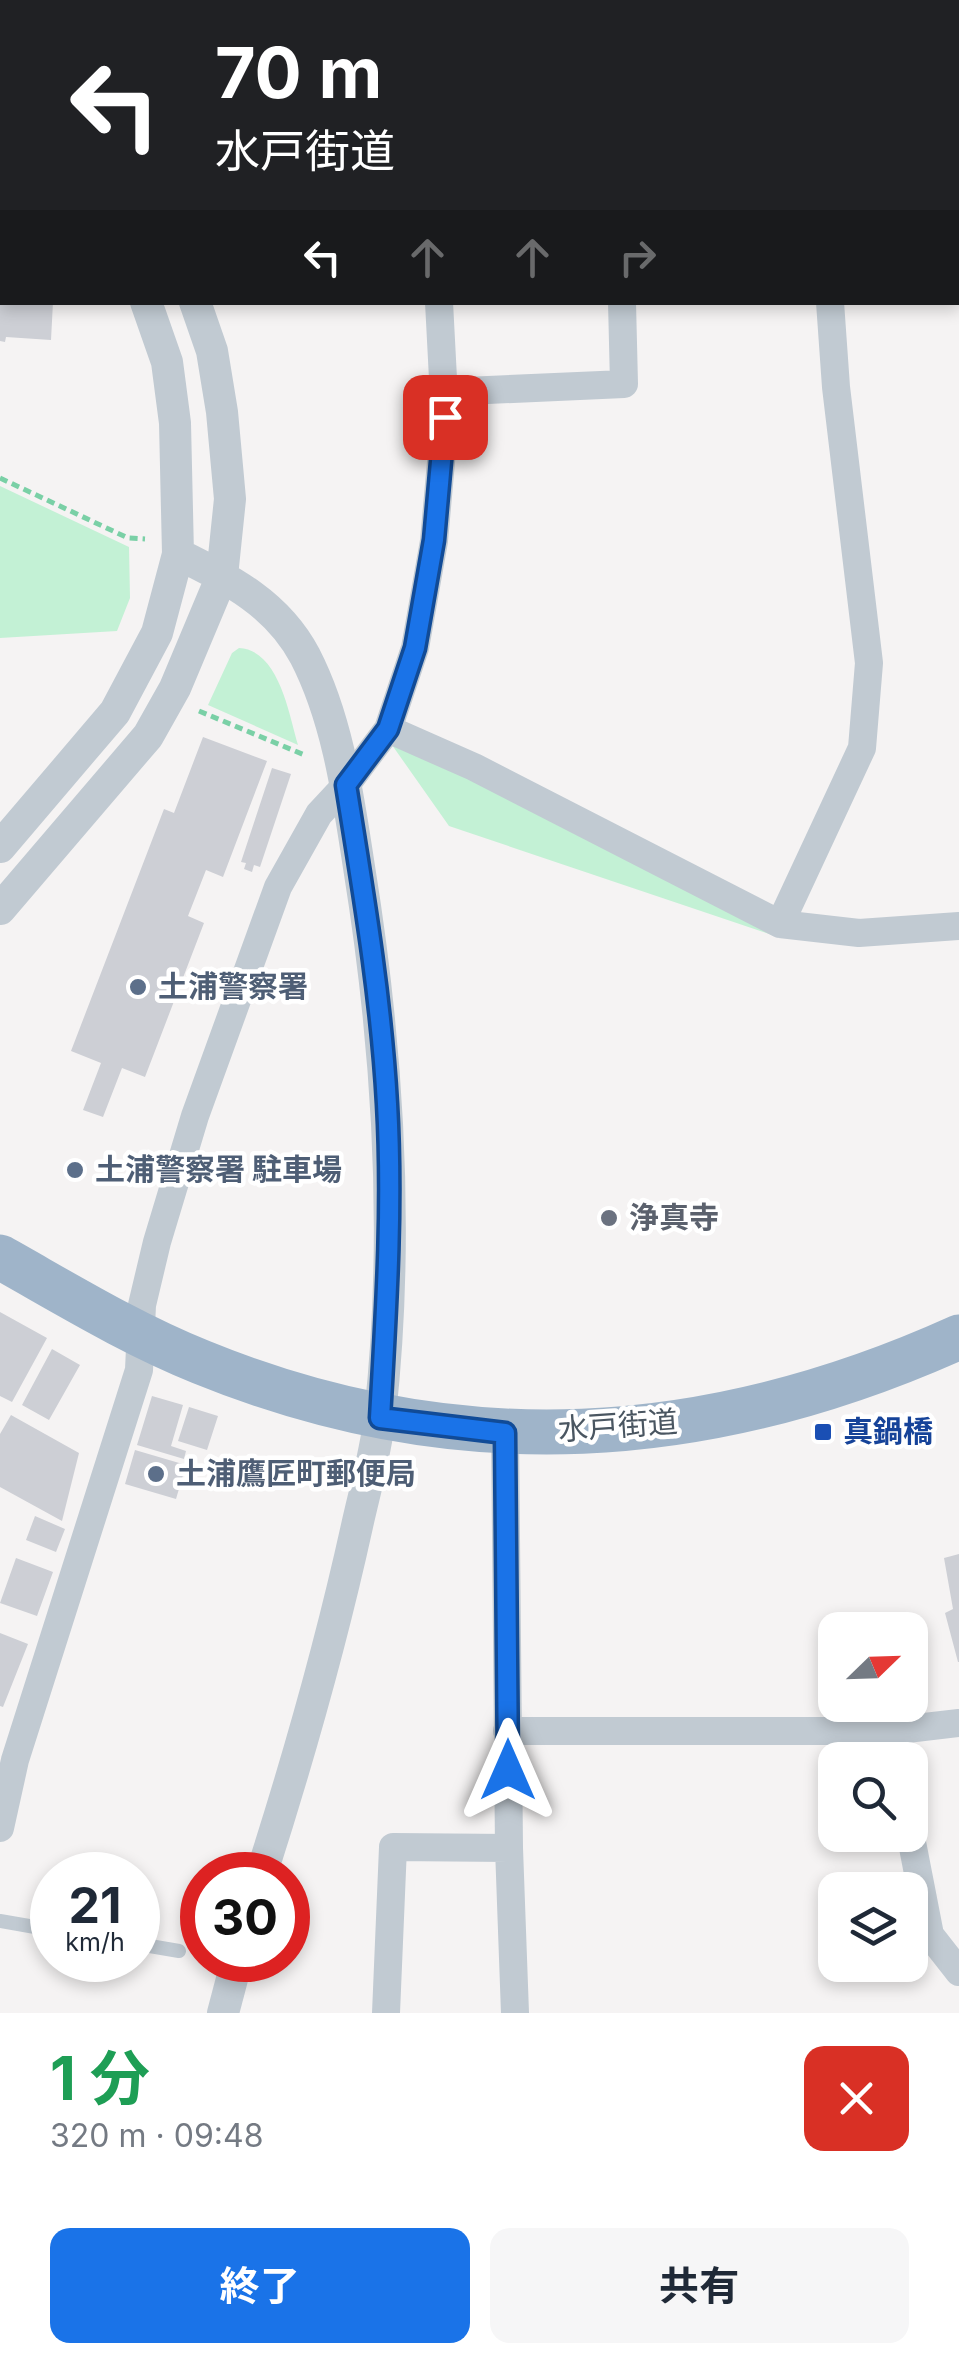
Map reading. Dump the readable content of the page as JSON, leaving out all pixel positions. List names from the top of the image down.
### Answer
{
  "streets": {
    "highway": ["水戸街道"]
  },
  "places": {
    "other": [
      "土浦警察署",
      "土浦警察署 駐車場",
      "浄真寺",
      "土浦鷹匠町郵便局"
    ],
    "transit": ["真鍋橋"]
  },
  "north": "top right",
  "page": {
    "turn": ["70 m", "水戸街道"],
    "speed": "21 km/h",
    "limit": "30",
    "heading": ["1 分", "320 m · 09:48"],
    "buttons": ["終了", "共有"]
  }
}
